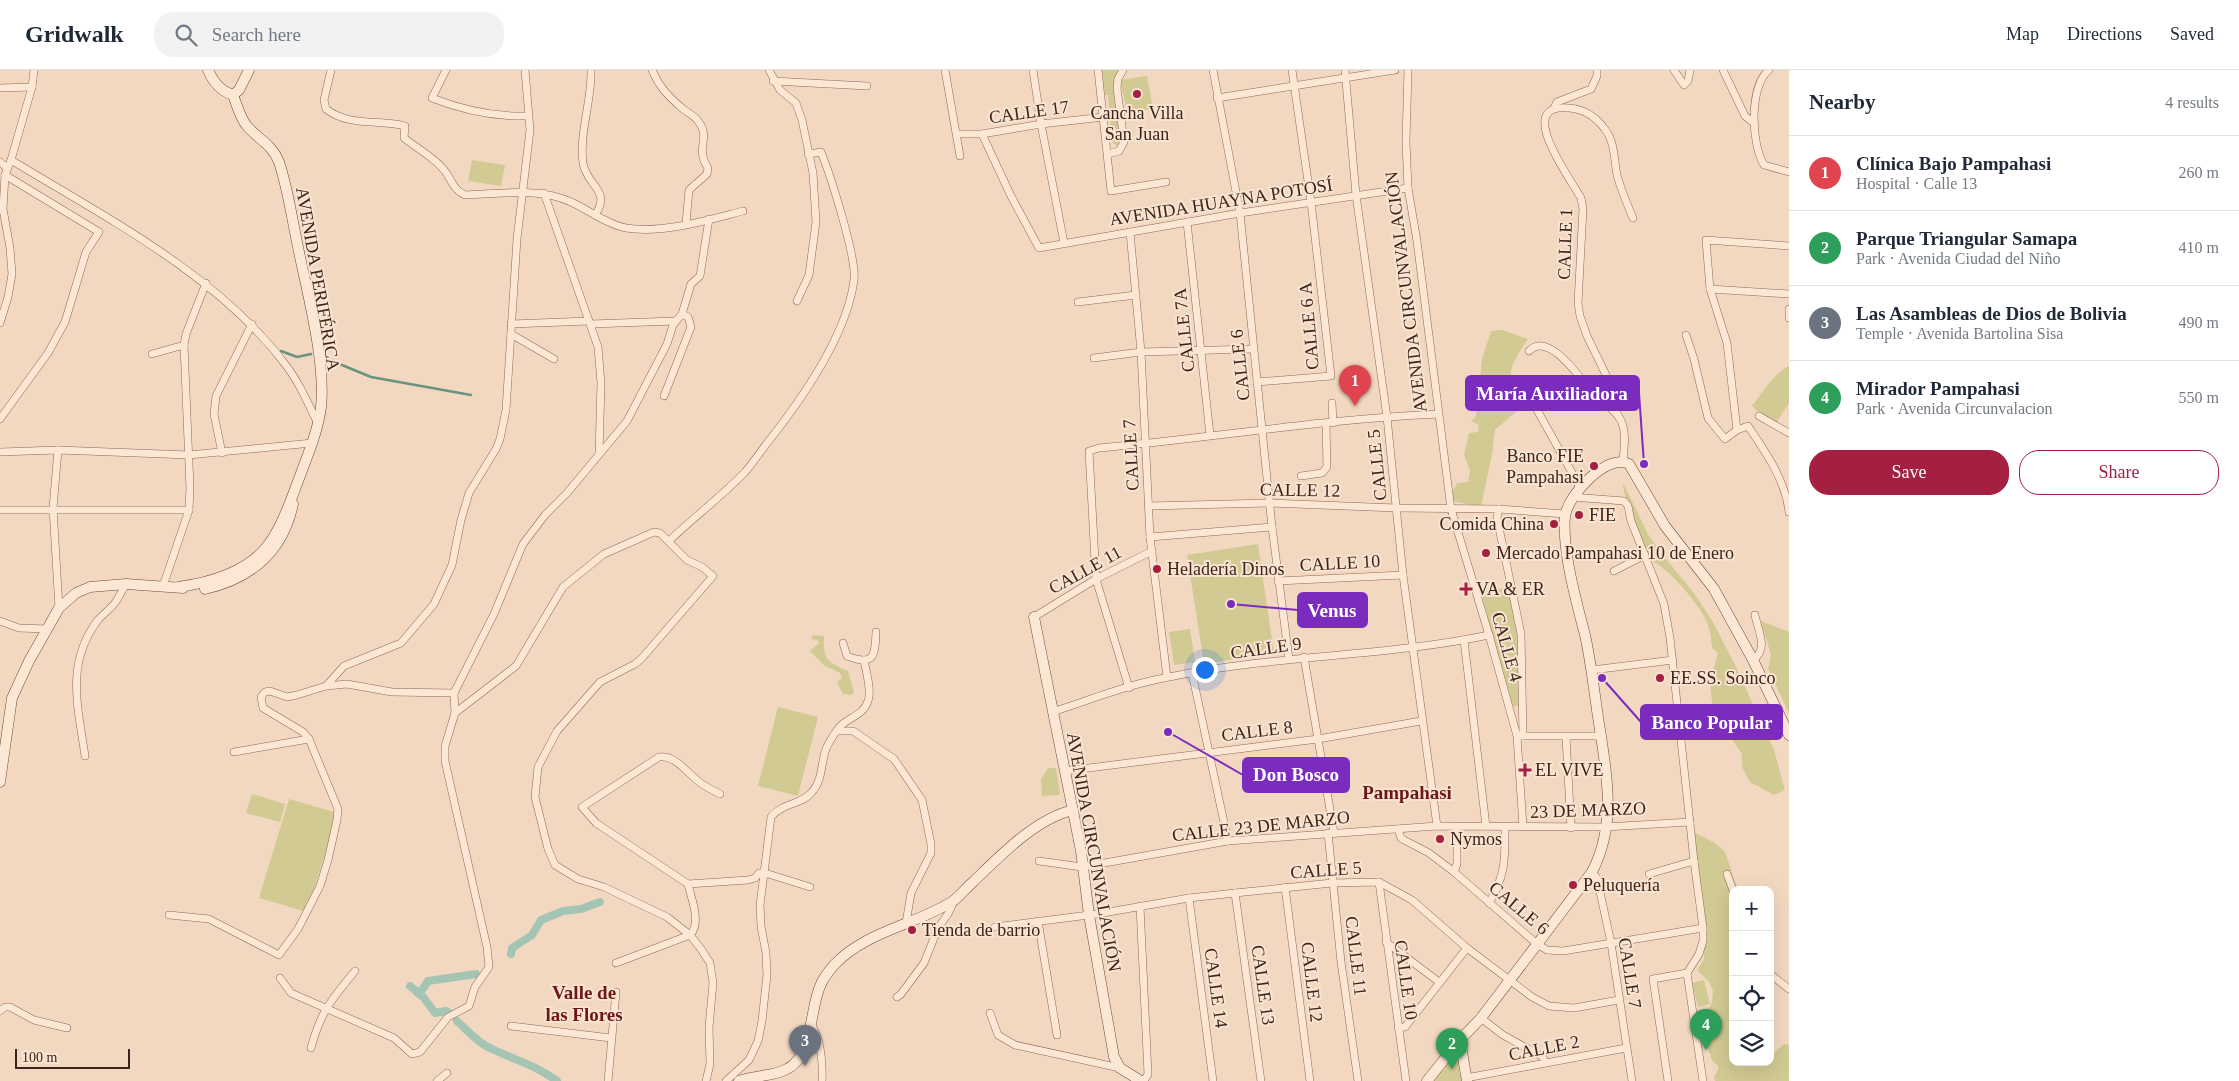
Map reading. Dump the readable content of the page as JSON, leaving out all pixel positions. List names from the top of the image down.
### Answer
{
  "streets": {
    "main road": ["AVENIDA PERIFÉRICA", "AVENIDA CIRCUNVALACIÓN"],
    "street": [
      "CALLE 17",
      "AVENIDA HUAYNA POTOSÍ",
      "CALLE 1",
      "CALLE 6 A",
      "CALLE 7A",
      "CALLE 6",
      "CALLE 7",
      "CALLE 5",
      "CALLE 12",
      "CALLE 10",
      "CALLE 11",
      "CALLE 4",
      "CALLE 9",
      "CALLE 8",
      "23 DE MARZO",
      "CALLE 23 DE MARZO",
      "CALLE 13",
      "CALLE 14",
      "CALLE 2"
    ]
  },
  "crossings": [
    ["CALLE 17", "AVENIDA HUAYNA POTOSÍ"],
    ["AVENIDA HUAYNA POTOSÍ", "AVENIDA CIRCUNVALACIÓN"],
    ["AVENIDA HUAYNA POTOSÍ", "CALLE 6 A"],
    ["AVENIDA HUAYNA POTOSÍ", "CALLE 7A"],
    ["AVENIDA HUAYNA POTOSÍ", "CALLE 6"],
    ["AVENIDA HUAYNA POTOSÍ", "CALLE 7"],
    ["AVENIDA HUAYNA POTOSÍ", "CALLE 5"],
    ["AVENIDA CIRCUNVALACIÓN", "CALLE 5"],
    ["AVENIDA CIRCUNVALACIÓN", "CALLE 12"],
    ["AVENIDA CIRCUNVALACIÓN", "CALLE 11"],
    ["AVENIDA CIRCUNVALACIÓN", "CALLE 4"],
    ["AVENIDA CIRCUNVALACIÓN", "CALLE 9"],
    ["AVENIDA CIRCUNVALACIÓN", "CALLE 8"],
    ["AVENIDA CIRCUNVALACIÓN", "CALLE 23 DE MARZO"],
    ["CALLE 6 A", "CALLE 6"],
    ["CALLE 6", "CALLE 7"],
    ["CALLE 6", "CALLE 12"],
    ["CALLE 6", "CALLE 10"],
    ["CALLE 6", "CALLE 9"],
    ["CALLE 6", "CALLE 23 DE MARZO"],
    ["CALLE 7", "CALLE 5"],
    ["CALLE 7", "CALLE 12"],
    ["CALLE 7", "CALLE 11"],
    ["CALLE 7", "CALLE 9"],
    ["CALLE 7", "CALLE 2"],
    ["CALLE 5", "CALLE 12"],
    ["CALLE 5", "CALLE 10"],
    ["CALLE 5", "CALLE 11"],
    ["CALLE 5", "CALLE 9"],
    ["CALLE 5", "CALLE 8"],
    ["CALLE 5", "CALLE 23 DE MARZO"],
    ["CALLE 5", "CALLE 13"],
    ["CALLE 5", "CALLE 14"],
    ["CALLE 12", "CALLE 4"],
    ["CALLE 11", "CALLE 23 DE MARZO"],
    ["CALLE 4", "CALLE 9"],
    ["CALLE 4", "23 DE MARZO"],
    ["23 DE MARZO", "CALLE 23 DE MARZO"]
  ],
  "districts": ["Pampahasi", "Valle de las Flores"],
  "places": {
    "other": [
      "Cancha Villa San Juan",
      "María Auxiliadora",
      "Banco FIE Pampahasi",
      "FIE",
      "Comida China",
      "Mercado Pampahasi 10 de Enero",
      "Heladería Dinos",
      "Venus",
      "Banco Popular",
      "EE.SS. Soinco",
      "Don Bosco",
      "Nymos",
      "Peluquería",
      "Tienda de barrio"
    ],
    "health": ["VA & ER", "EL VIVE"]
  },
  "scale_bar": "100 m",
  "page": {
    "header": "Gridwalk",
    "search": "Search here",
    "nav": ["Map", "Directions", "Saved"],
    "heading": ["Nearby", "4 results"],
    "list": [
      {
        "mark": "1",
        "name": "Clínica Bajo Pampahasi",
        "note": "Hospital · Calle 13",
        "value": "260 m"
      },
      {
        "mark": "2",
        "name": "Parque Triangular Samapa",
        "note": "Park · Avenida Ciudad del Niño",
        "value": "410 m"
      },
      {
        "mark": "3",
        "name": "Las Asambleas de Dios de Bolivia",
        "note": "Temple · Avenida Bartolina Sisa",
        "value": "490 m"
      },
      {
        "mark": "4",
        "name": "Mirador Pampahasi",
        "note": "Park · Avenida Circunvalacion",
        "value": "550 m"
      }
    ],
    "pins": [
      "1",
      "4",
      "3",
      "2"
    ],
    "buttons": ["Save", "Share"],
    "map_buttons": ["+", "−"],
    "scale": "100 m"
  }
}
